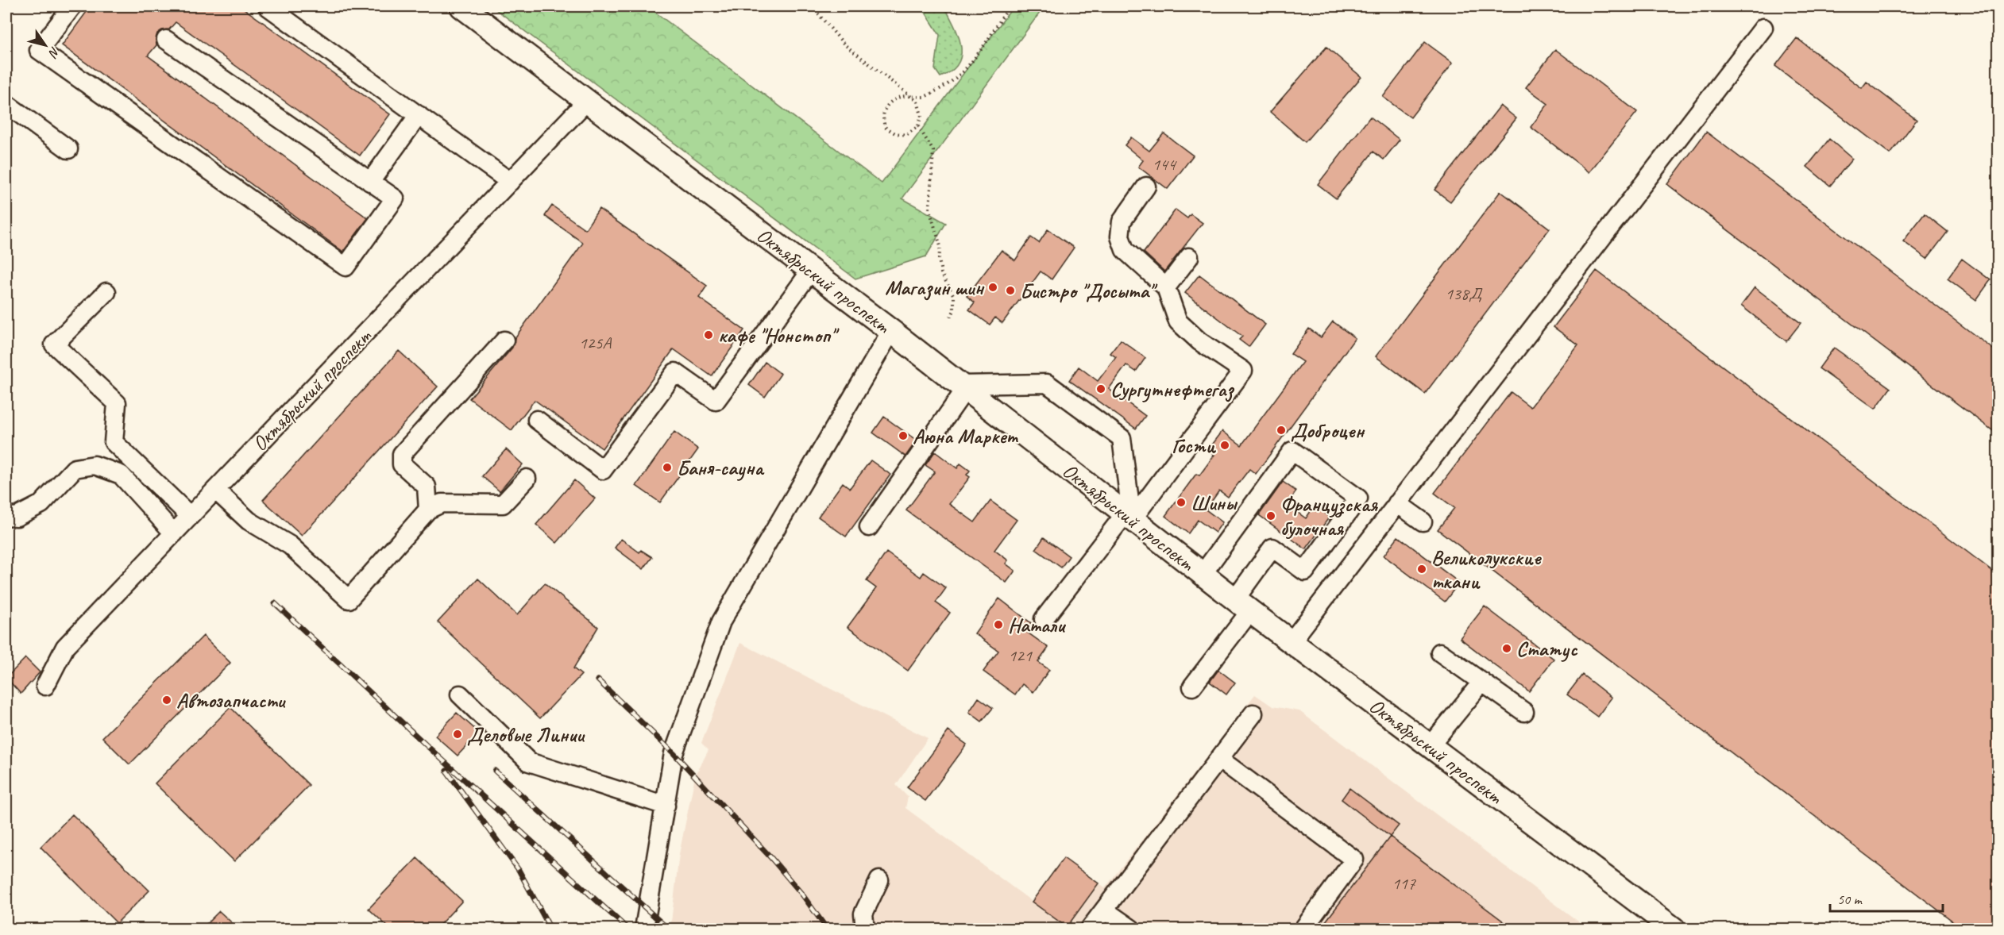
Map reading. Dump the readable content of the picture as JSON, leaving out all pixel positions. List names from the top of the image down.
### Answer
{
  "streets": {
    "main road": ["Октябрьский проспект"]
  },
  "places": [
    "Магазин шин",
    "Бистро \"Досыта\"",
    "кафе \"Нонстоп\"",
    "Сургутнефтегаз",
    "Доброцен",
    "Аюна Маркет",
    "Гости",
    "Баня-сауна",
    "Шины",
    "Французская булочная",
    "Великолукские ткани",
    "Натали",
    "Статус",
    "Автозапчасти",
    "Деловые Линии"
  ],
  "house_numbers": [
    "144",
    "138Д",
    "125А",
    "121",
    "117"
  ],
  "scale_bar": "50 m",
  "north": "bottom right"
}
